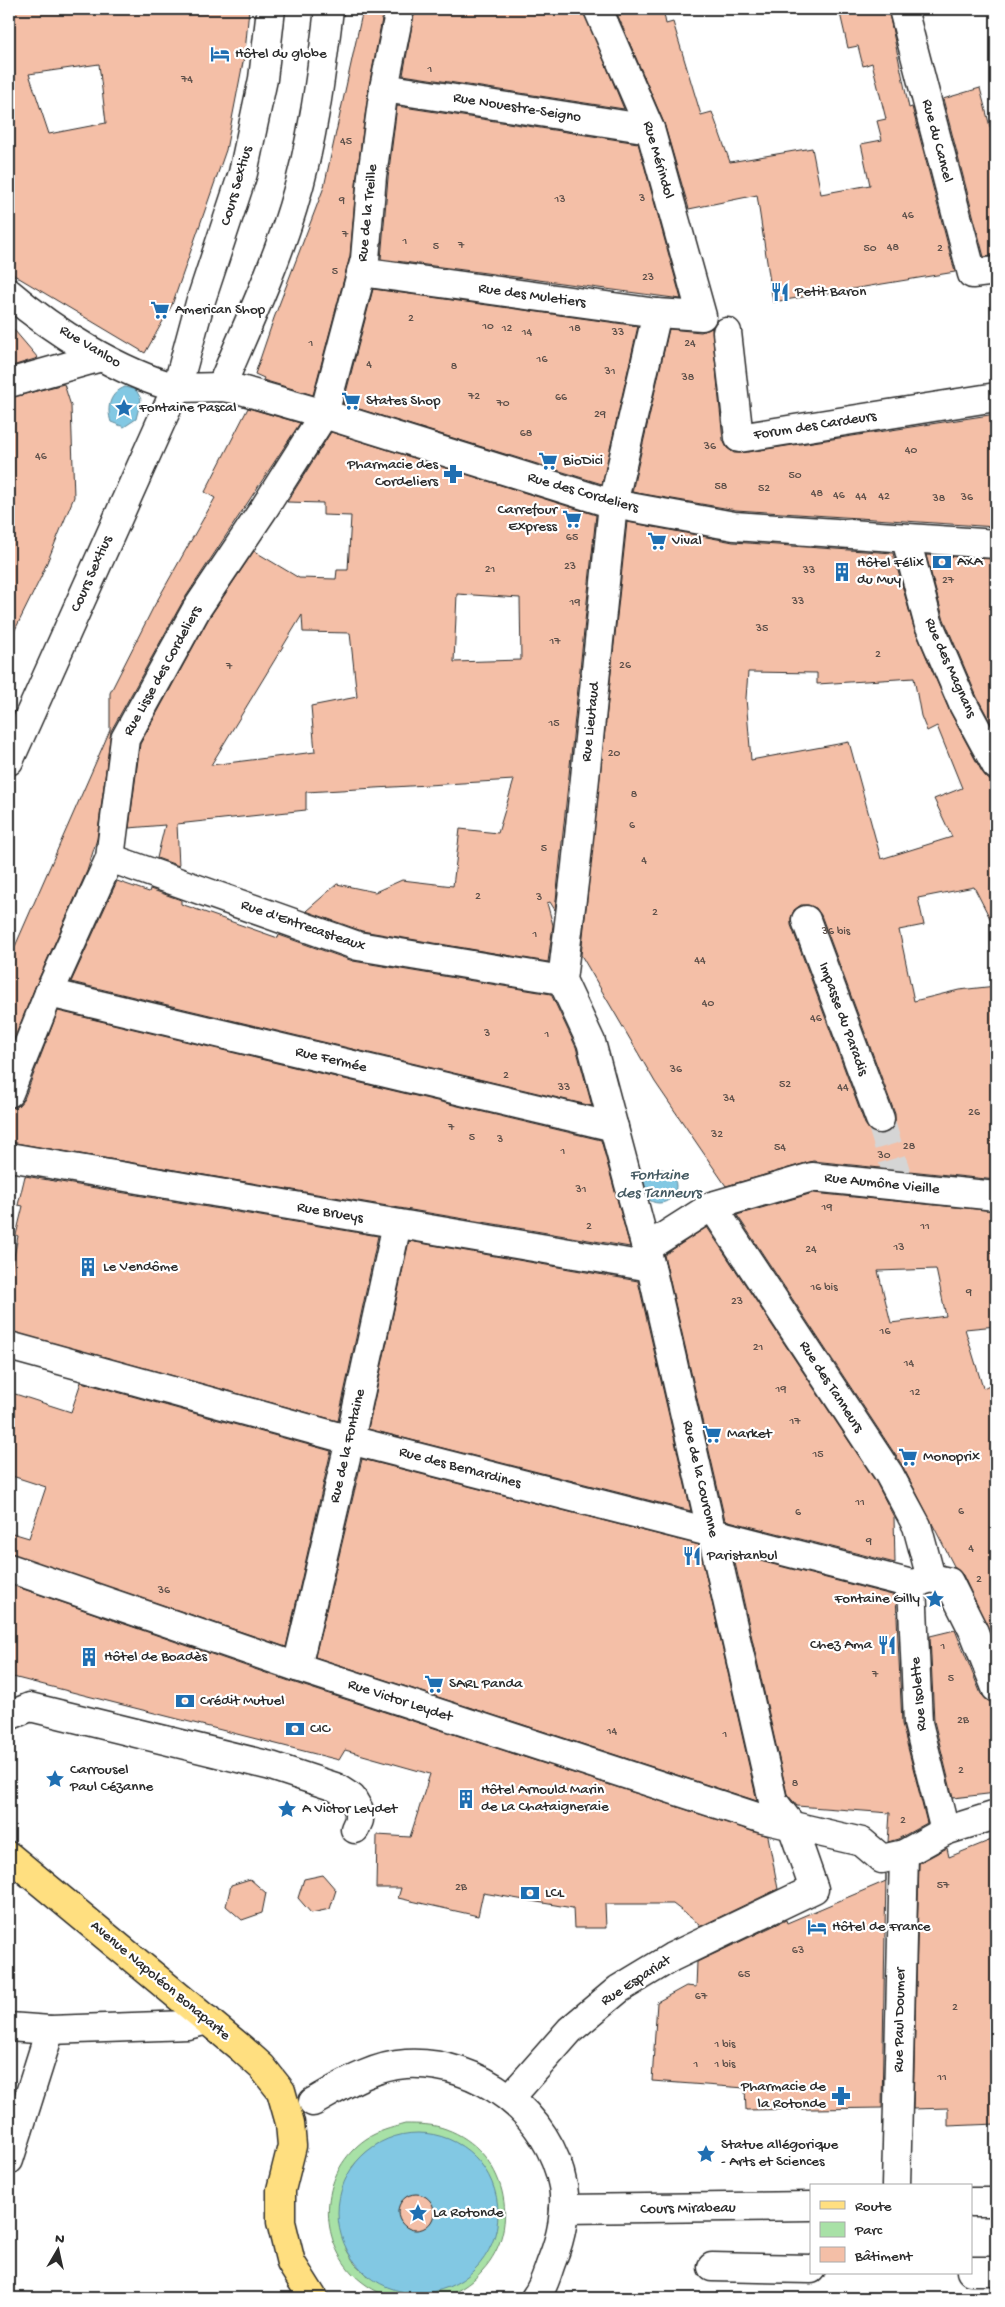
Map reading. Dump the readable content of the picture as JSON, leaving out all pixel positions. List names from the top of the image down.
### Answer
{
  "streets": {
    "main road": ["Avenue Napoléon Bonaparte"],
    "street": [
      "Rue Nouestre-Seigno",
      "Rue du Cancel",
      "Rue Mérindol",
      "Cours Sextius",
      "Rue de la Treille",
      "Rue des Muletiers",
      "Rue Vanloo",
      "Forum des Cardeurs",
      "Rue des Cordeliers",
      "Rue des Magnans",
      "Rue Lisse des Cordeliers",
      "Rue Lieutaud",
      "Rue d'Entrecasteaux",
      "Impasse du Paradis",
      "Rue Fermée",
      "Rue Aumône Vieille",
      "Rue Brueys",
      "Rue des Tanneurs",
      "Rue de la Fontaine",
      "Rue des Bernardines",
      "Rue de la Couronne",
      "Rue Isolette",
      "Rue Victor Leydet",
      "Rue Espariat",
      "Rue Paul Doumer",
      "Cours Mirabeau"
    ]
  },
  "crossings": [
    ["Rue Nouestre-Seigno", "Rue Mérindol"],
    ["Rue Nouestre-Seigno", "Rue de la Treille"],
    ["Rue Mérindol", "Rue des Muletiers"],
    ["Cours Sextius", "Rue Vanloo"],
    ["Rue de la Treille", "Rue des Muletiers"],
    ["Rue de la Treille", "Rue des Cordeliers"],
    ["Rue de la Treille", "Rue Lisse des Cordeliers"],
    ["Rue des Muletiers", "Rue Lieutaud"],
    ["Rue des Cordeliers", "Rue des Magnans"],
    ["Rue des Cordeliers", "Rue Lisse des Cordeliers"],
    ["Rue des Cordeliers", "Rue Lieutaud"],
    ["Rue Lisse des Cordeliers", "Rue d'Entrecasteaux"],
    ["Rue Lisse des Cordeliers", "Rue Fermée"],
    ["Rue Lieutaud", "Rue d'Entrecasteaux"],
    ["Rue Fermée", "Rue de la Couronne"],
    ["Rue Aumône Vieille", "Rue Brueys"],
    ["Rue Aumône Vieille", "Rue des Tanneurs"],
    ["Rue Aumône Vieille", "Rue de la Couronne"],
    ["Rue Brueys", "Rue de la Fontaine"],
    ["Rue Brueys", "Rue de la Couronne"],
    ["Rue des Tanneurs", "Rue des Bernardines"],
    ["Rue des Tanneurs", "Rue Isolette"],
    ["Rue de la Fontaine", "Rue des Bernardines"],
    ["Rue de la Fontaine", "Rue Victor Leydet"],
    ["Rue des Bernardines", "Rue de la Couronne"],
    ["Rue des Bernardines", "Rue Isolette"],
    ["Rue de la Couronne", "Rue Victor Leydet"],
    ["Rue de la Couronne", "Rue Espariat"],
    ["Rue Victor Leydet", "Rue Paul Doumer"]
  ],
  "water": ["Fontaine des Tanneurs"],
  "places": {
    "hotel": ["Hôtel du globe", "Hôtel de France"],
    "restaurant": ["Petit Baron", "Paristanbul", "Chez Ama"],
    "supermarket": [
      "American Shop",
      "States Shop",
      "BioDici",
      "Carrefour Express",
      "Vival",
      "Market",
      "Monoprix",
      "SARL Panda"
    ],
    "place": [
      "Fontaine Pascal",
      "Fontaine Gilly",
      "Carrousel Paul Cézanne",
      "A Victor Leydet",
      "Statue allégorique - Arts et Sciences",
      "La Rotonde"
    ],
    "pharmacy": ["Pharmacie des Cordeliers", "Pharmacie de la Rotonde"],
    "bank": [
      "AXA",
      "Crédit Mutuel",
      "CIC",
      "LCL"
    ],
    "building": [
      "Hôtel Félix du Muy",
      "Le Vendôme",
      "Hôtel de Boadès",
      "Hôtel Arnould Marin de La Chataigneraie"
    ]
  },
  "house_numbers": [
    "1",
    "74",
    "45",
    "3",
    "13",
    "9",
    "46",
    "7",
    "1",
    "7",
    "5",
    "48",
    "50",
    "2",
    "5",
    "23",
    "2",
    "10",
    "12",
    "18",
    "14",
    "33",
    "1",
    "24",
    "16",
    "4",
    "8",
    "31",
    "38",
    "72",
    "66",
    "70",
    "29",
    "68",
    "36",
    "40",
    "46",
    "50",
    "58",
    "52",
    "48",
    "46",
    "44",
    "42",
    "36",
    "38",
    "65",
    "23",
    "21",
    "33",
    "27",
    "33",
    "19",
    "35",
    "17",
    "2",
    "26",
    "7",
    "15",
    "20",
    "8",
    "6",
    "5",
    "4",
    "2",
    "3",
    "2",
    "36 bis",
    "1",
    "44",
    "40",
    "46",
    "3",
    "1",
    "36",
    "2",
    "52",
    "33",
    "44",
    "34",
    "26",
    "7",
    "32",
    "5",
    "3",
    "28",
    "54",
    "1",
    "30",
    "31",
    "19",
    "2",
    "11",
    "13",
    "24",
    "16 bis",
    "9",
    "23",
    "16",
    "21",
    "14",
    "19",
    "12",
    "17",
    "15",
    "11",
    "6",
    "6",
    "9",
    "4",
    "2",
    "36",
    "1",
    "7",
    "5",
    "2B",
    "14",
    "1",
    "2",
    "8",
    "2",
    "57",
    "2B",
    "63",
    "65",
    "67",
    "2",
    "1 bis",
    "1",
    "1 bis",
    "11"
  ],
  "legend": ["Route", "Parc", "Bâtiment"],
  "north": "top"
}
